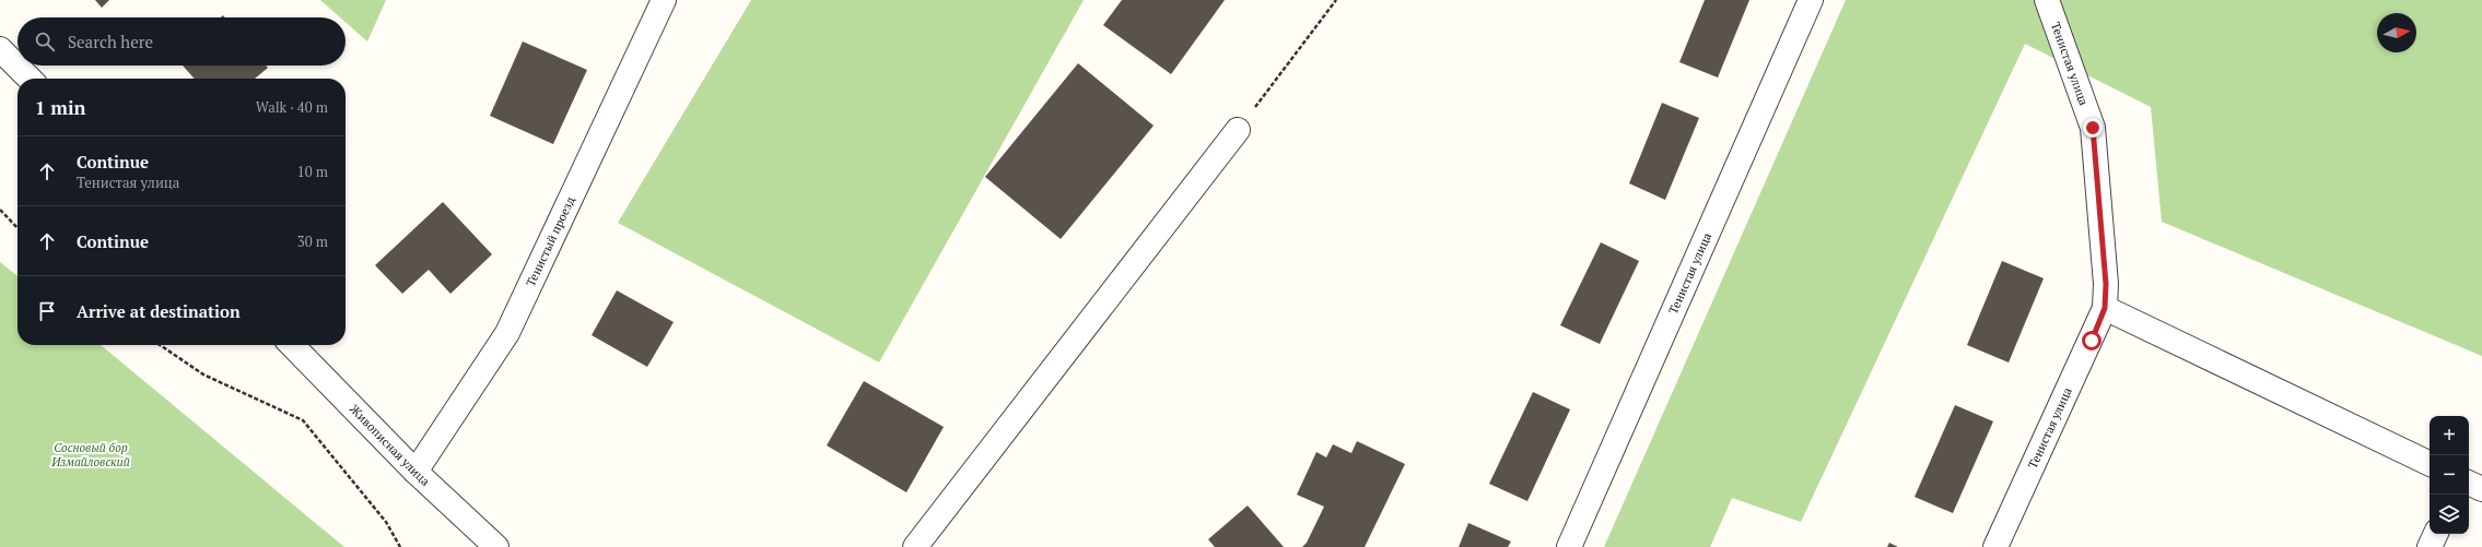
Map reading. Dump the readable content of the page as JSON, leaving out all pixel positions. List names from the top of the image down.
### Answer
{
  "streets": {
    "street": ["Тенистая улица", "Тенистый проезд", "Живописная улица"]
  },
  "crossings": [
    ["Тенистый проезд", "Живописная улица"]
  ],
  "parks": ["Сосновый бор Измайловский"],
  "north": "right",
  "page": {
    "search": "Search here",
    "heading": ["1 min", "Walk · 40 m"],
    "list": [
      ["Continue", "Тенистая улица", "10 m"],
      ["Continue", "30 m"],
      "Arrive at destination"
    ],
    "map_buttons": ["+", "−"]
  }
}
